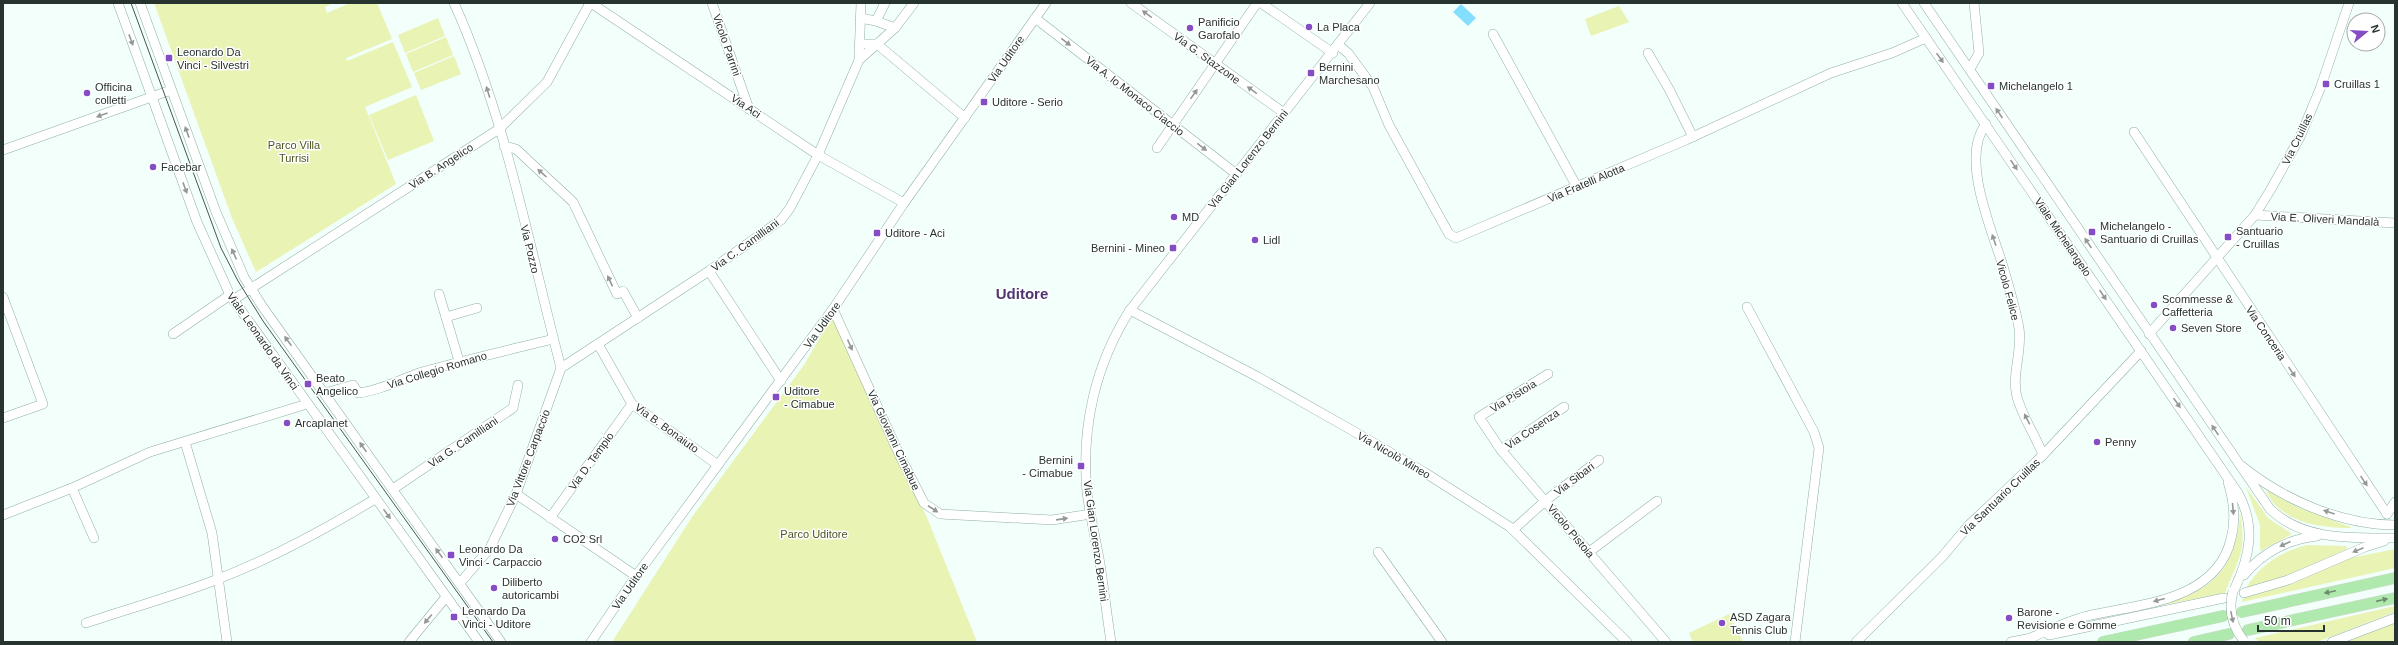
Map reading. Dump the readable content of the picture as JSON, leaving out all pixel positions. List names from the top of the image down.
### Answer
{
  "streets": {
    "street": [
      "Vicolo Parrini",
      "Via G. Stazzone",
      "Via Uditore",
      "Via A. lo Monaco Ciaccio",
      "Via Aci",
      "Via Cruillas",
      "Via Gian Lorenzo Bernini",
      "Via B. Angelico",
      "Via Fratelli Alotta",
      "Via E. Oliveri Mandalà",
      "Viale Michelangelo",
      "Via C. Camilliani",
      "Via Pozzo",
      "Vicolo Felice",
      "Via Conceria",
      "Viale Leonardo da Vinci",
      "Via Collegio Romano",
      "Via Pistoia",
      "Via B. Bonaiuto",
      "Via Cosenza",
      "Via Giovanni Cimabue",
      "Via G. Camilliani",
      "Via Nicolò Mineo",
      "Via Vittore Carpaccio",
      "Via D. Tempio",
      "Via Sibari",
      "Via Santuario Cruillas",
      "Vicolo Pistoia"
    ]
  },
  "crossings": [
    ["Vicolo Parrini", "Via Aci"],
    ["Via G. Stazzone", "Via Gian Lorenzo Bernini"],
    ["Via Uditore", "Via A. lo Monaco Ciaccio"],
    ["Via Uditore", "Via Aci"],
    ["Via Uditore", "Via B. Bonaiuto"],
    ["Via Uditore", "Via Giovanni Cimabue"],
    ["Via A. lo Monaco Ciaccio", "Via Gian Lorenzo Bernini"],
    ["Via Aci", "Via B. Angelico"],
    ["Via Aci", "Via C. Camilliani"],
    ["Via Cruillas", "Via E. Oliveri Mandalà"],
    ["Via Cruillas", "Via Conceria"],
    ["Via Gian Lorenzo Bernini", "Via Fratelli Alotta"],
    ["Via Gian Lorenzo Bernini", "Via Giovanni Cimabue"],
    ["Via Gian Lorenzo Bernini", "Via Nicolò Mineo"],
    ["Via B. Angelico", "Via Pozzo"],
    ["Via B. Angelico", "Viale Leonardo da Vinci"],
    ["Via Fratelli Alotta", "Viale Michelangelo"],
    ["Viale Michelangelo", "Vicolo Felice"],
    ["Viale Michelangelo", "Via Santuario Cruillas"],
    ["Via C. Camilliani", "Via Pozzo"],
    ["Via C. Camilliani", "Via B. Bonaiuto"],
    ["Via C. Camilliani", "Via Vittore Carpaccio"],
    ["Via Pozzo", "Via Collegio Romano"],
    ["Via Pozzo", "Via Vittore Carpaccio"],
    ["Vicolo Felice", "Via Santuario Cruillas"],
    ["Viale Leonardo da Vinci", "Via Collegio Romano"],
    ["Viale Leonardo da Vinci", "Via G. Camilliani"],
    ["Viale Leonardo da Vinci", "Via Vittore Carpaccio"],
    ["Via Pistoia", "Vicolo Pistoia"],
    ["Via B. Bonaiuto", "Via D. Tempio"],
    ["Via Cosenza", "Vicolo Pistoia"],
    ["Via Nicolò Mineo", "Via Sibari"],
    ["Via Sibari", "Vicolo Pistoia"]
  ],
  "one_way": [
    "Via A. lo Monaco Ciaccio",
    "Via Pozzo",
    "Vicolo Felice",
    "Via Conceria",
    "Via Giovanni Cimabue"
  ],
  "districts": ["Uditore"],
  "parks": ["Parco Villa Turrisi", "Parco Uditore"],
  "places": {
    "other": [
      "La Placa",
      "Panificio Garofalo",
      "Officina colletti",
      "Facebar",
      "MD",
      "Lidl",
      "Scommesse & Caffetteria",
      "Seven Store",
      "Arcaplanet",
      "Penny",
      "CO2 Srl",
      "Diliberto autoricambi",
      "Barone - Revisione e Gomme",
      "ASD Zagara Tennis Club"
    ],
    "transit": [
      "Leonardo Da Vinci - Silvestri",
      "Bernini Marchesano",
      "Cruillas 1",
      "Michelangelo 1",
      "Uditore - Serio",
      "Michelangelo - Santuario di Cruillas",
      "Uditore - Aci",
      "Santuario - Cruillas",
      "Bernini - Mineo",
      "Beato Angelico",
      "Uditore - Cimabue",
      "Bernini - Cimabue",
      "Leonardo Da Vinci - Carpaccio",
      "Leonardo Da Vinci - Uditore"
    ]
  },
  "scale_bar": "50 m",
  "north": "right"
}
